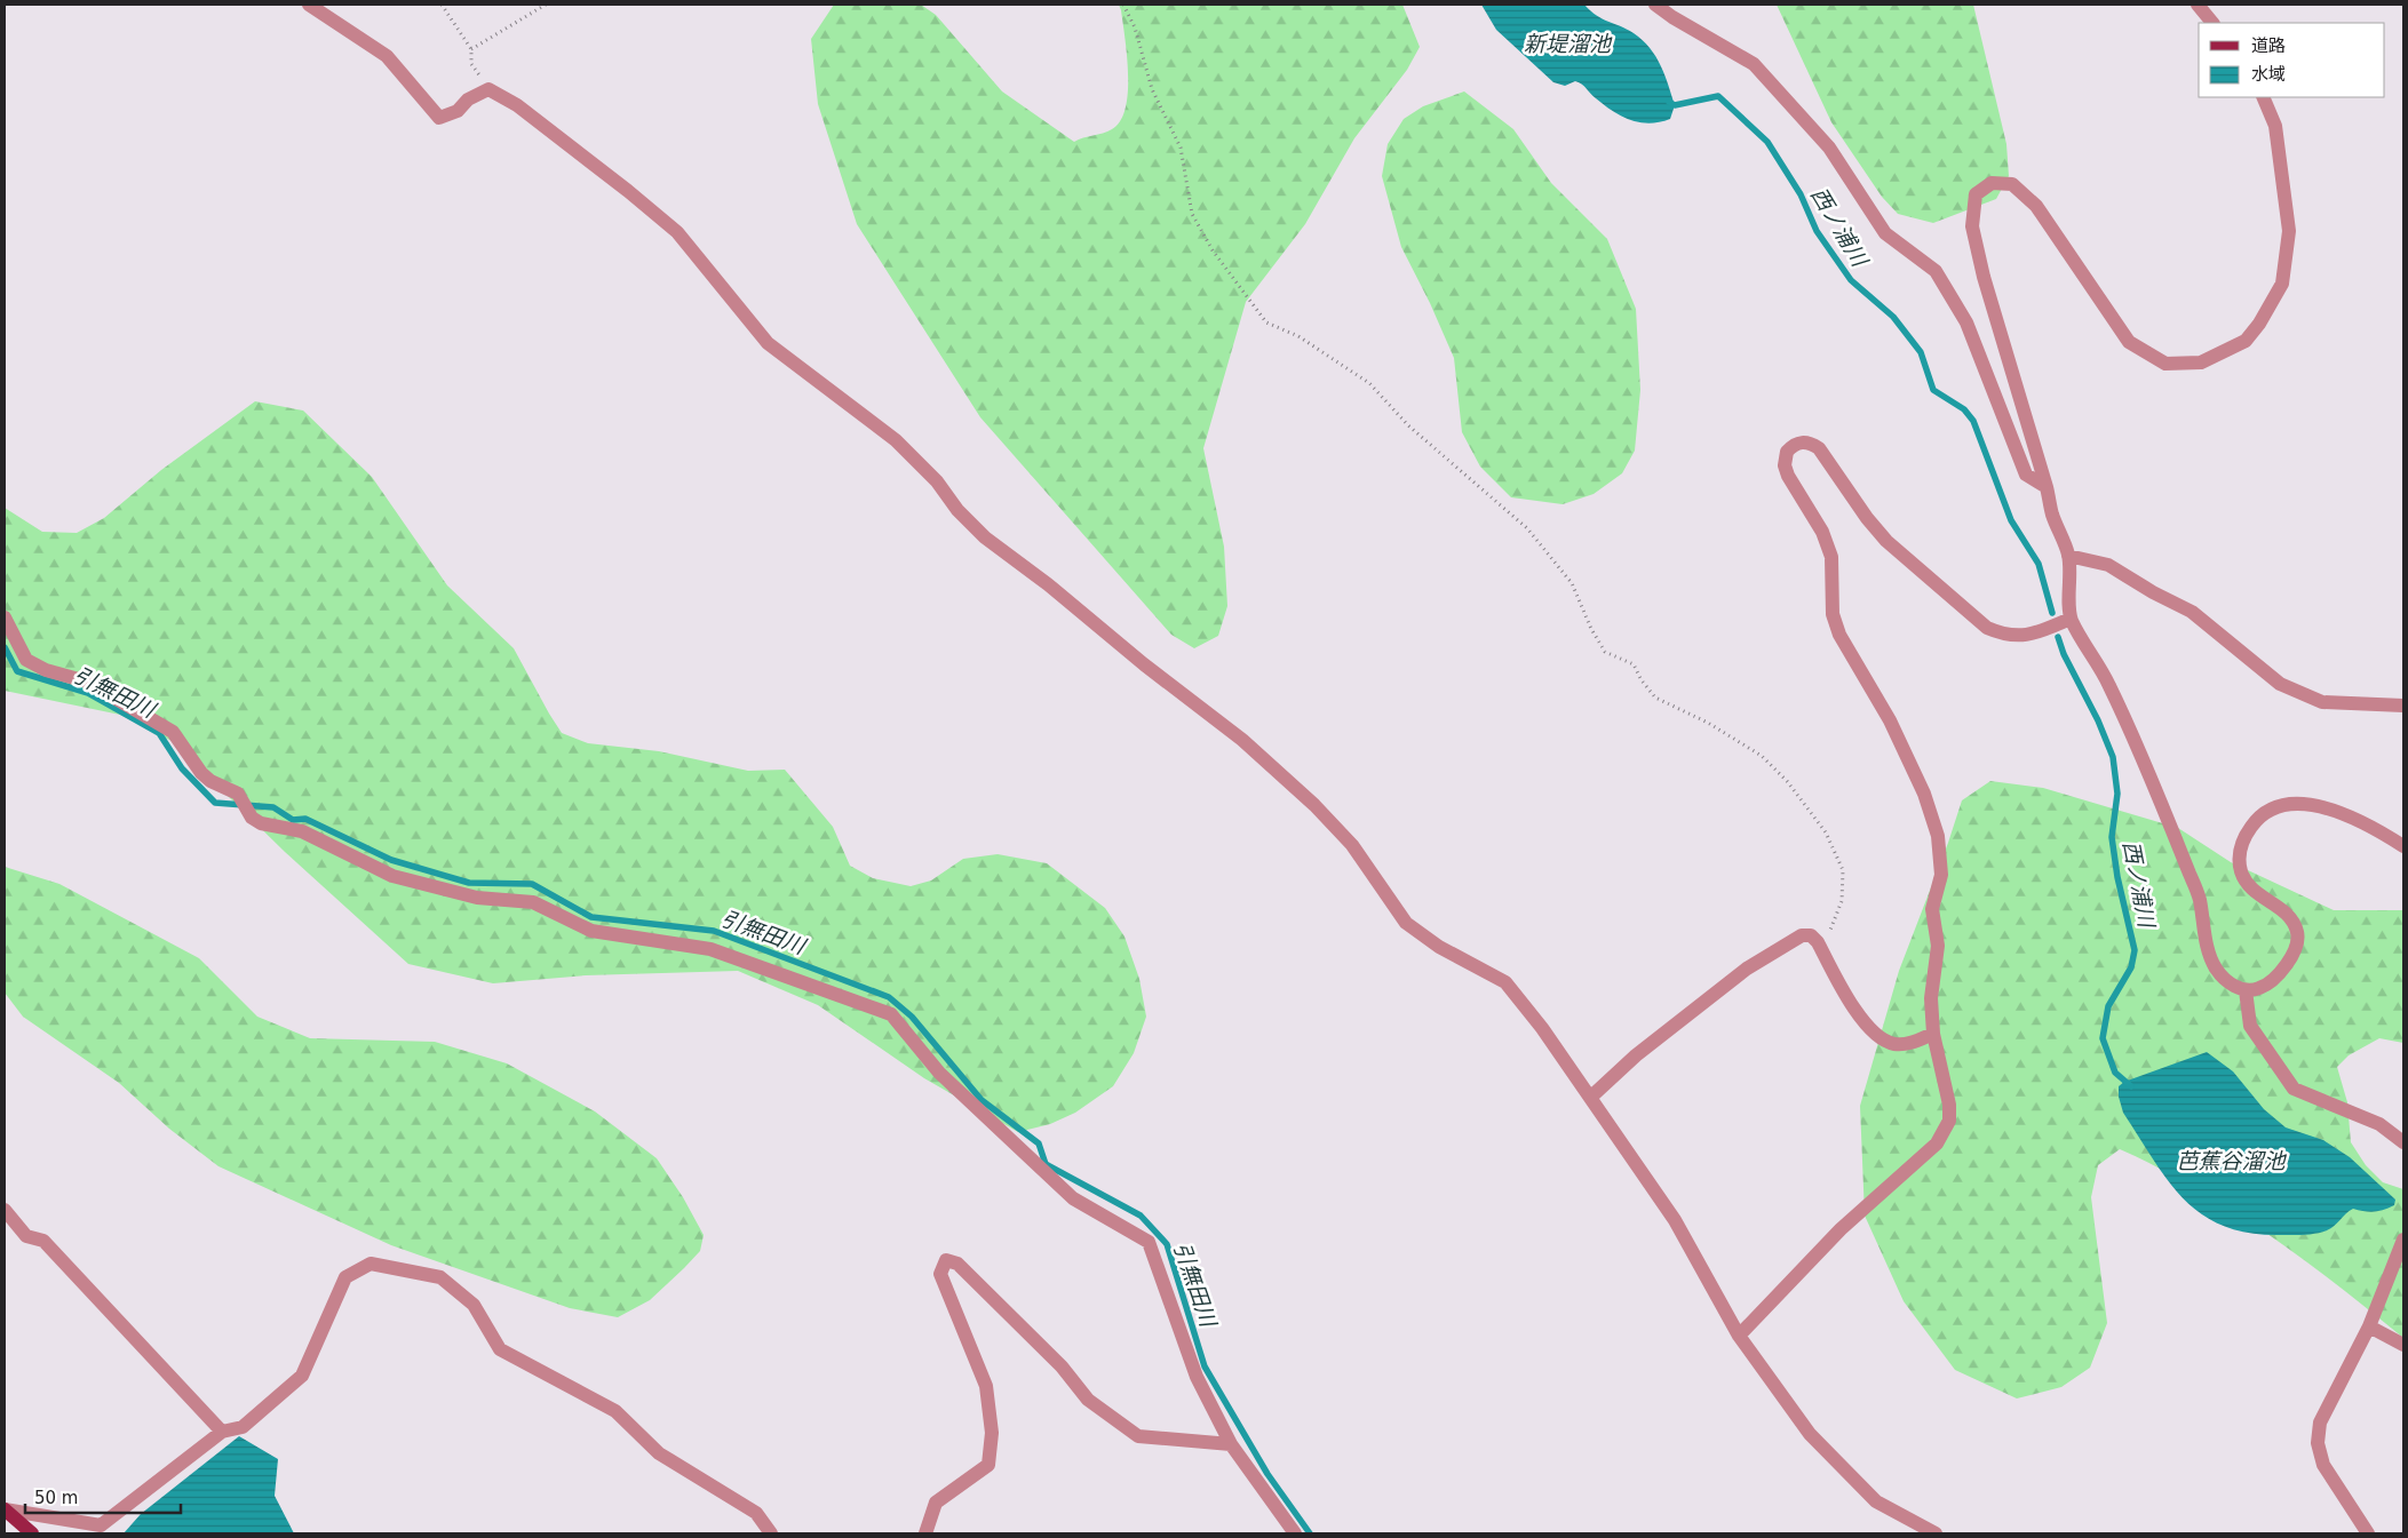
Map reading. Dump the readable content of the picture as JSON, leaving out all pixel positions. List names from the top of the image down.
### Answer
{
  "water": [
    "新堤溜池",
    "西ノ浦川",
    "引無田川",
    "芭蕉谷溜池"
  ],
  "legend": ["道路", "水域"],
  "scale_bar": "50 m"
}
